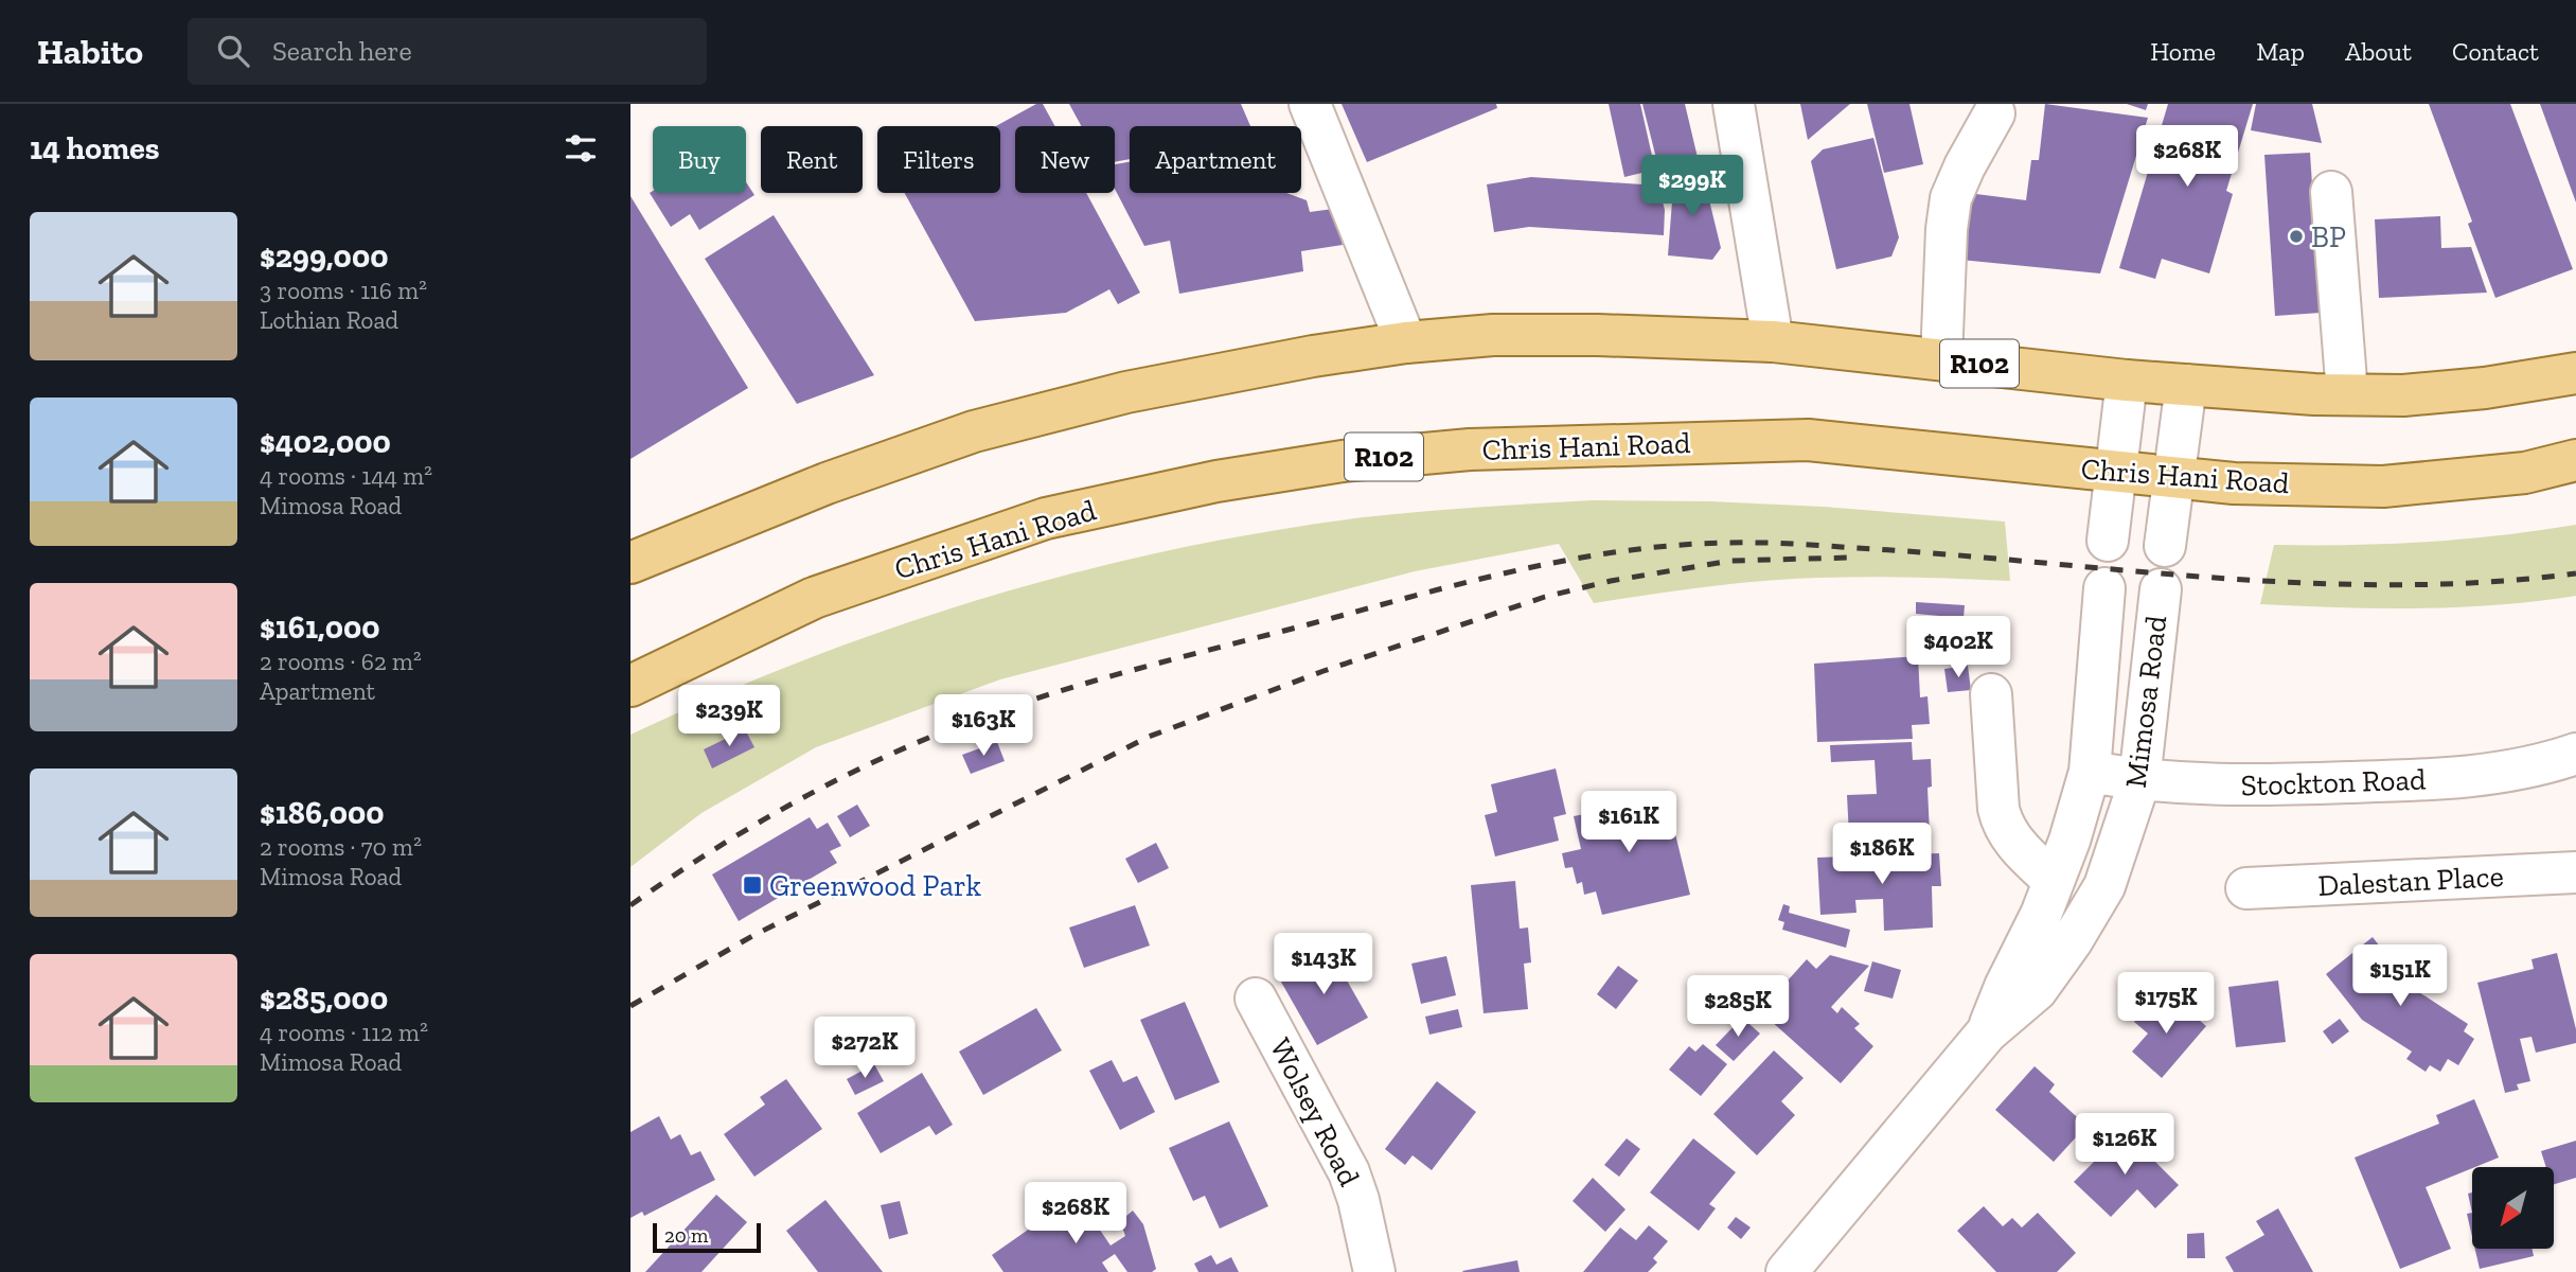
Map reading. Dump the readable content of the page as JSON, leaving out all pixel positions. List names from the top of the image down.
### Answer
{
  "streets": {
    "main road": ["R102", "Chris Hani Road"],
    "street": [
      "Mimosa Road",
      "Stockton Road",
      "Dalestan Place",
      "Wolsey Road"
    ]
  },
  "crossings": [
    ["Mimosa Road", "Stockton Road"]
  ],
  "places": {
    "other": ["BP"],
    "transit": ["Greenwood Park"]
  },
  "scale_bar": "20 m",
  "north": "bottom left",
  "page": {
    "header": "Habito",
    "search": "Search here",
    "nav": [
      "Home",
      "Map",
      "About",
      "Contact"
    ],
    "heading": "14 homes",
    "price": [
      "$268K",
      "$299K",
      "$402K",
      "$239K",
      "$163K",
      "$161K",
      "$186K",
      "$143K",
      "$151K",
      "$175K",
      "$285K",
      "$272K",
      "$126K",
      "$268K"
    ],
    "chip": [
      "Buy",
      "Rent",
      "Filters",
      "New",
      "Apartment"
    ],
    "list": [
      {
        "name": "$299,000",
        "note": "3 rooms · 116 m² · Lothian Road"
      },
      {
        "name": "$402,000",
        "note": "4 rooms · 144 m² · Mimosa Road"
      },
      {
        "name": "$161,000",
        "note": "2 rooms · 62 m² · Apartment"
      },
      {
        "name": "$186,000",
        "note": "2 rooms · 70 m² · Mimosa Road"
      },
      {
        "name": "$285,000",
        "note": "4 rooms · 112 m² · Mimosa Road"
      }
    ],
    "scale": "20 m"
  }
}
